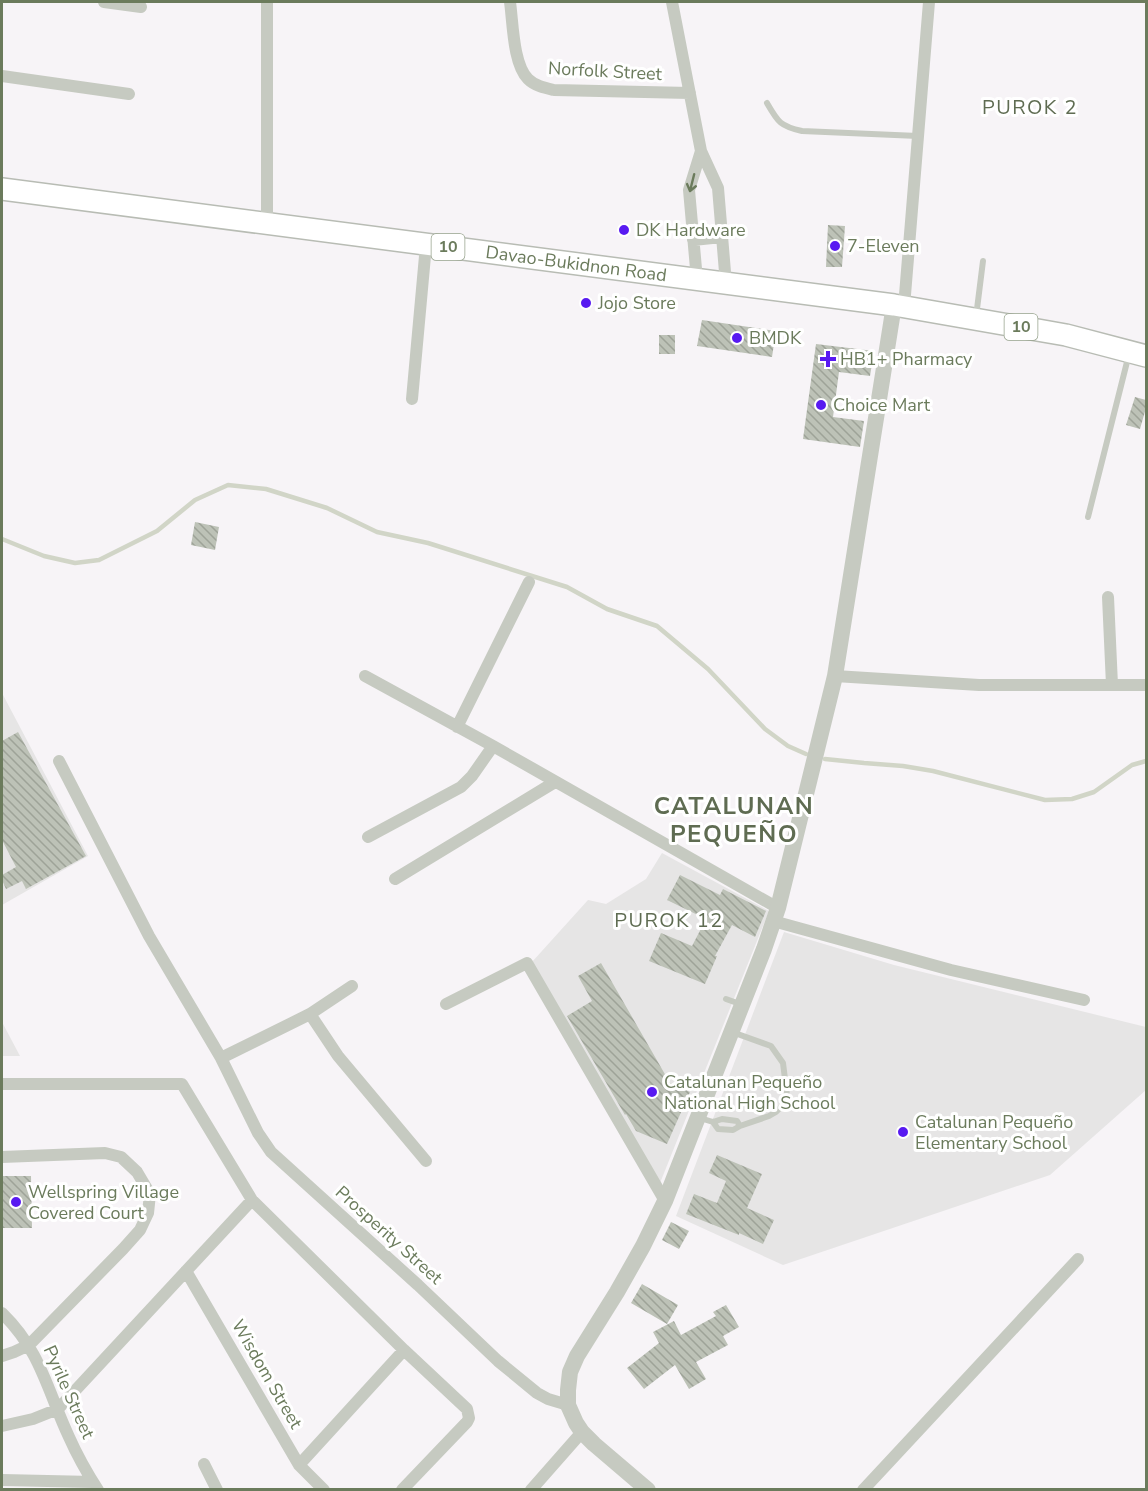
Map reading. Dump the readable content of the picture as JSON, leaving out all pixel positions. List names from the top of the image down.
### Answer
{
  "streets": {
    "highway": ["10", "Davao-Bukidnon Road"],
    "street": [
      "Norfolk Street",
      "Prosperity Street",
      "Wisdom Street",
      "Pyrile Street"
    ]
  },
  "districts": ["PUROK 2", "CATALUNAN PEQUEÑO", "PUROK 12"],
  "places": {
    "other": [
      "DK Hardware",
      "7-Eleven",
      "Jojo Store",
      "BMDK",
      "Choice Mart",
      "Catalunan Pequeño National High School",
      "Catalunan Pequeño Elementary School",
      "Wellspring Village Covered Court"
    ],
    "health": ["HB1+ Pharmacy"]
  }
}
